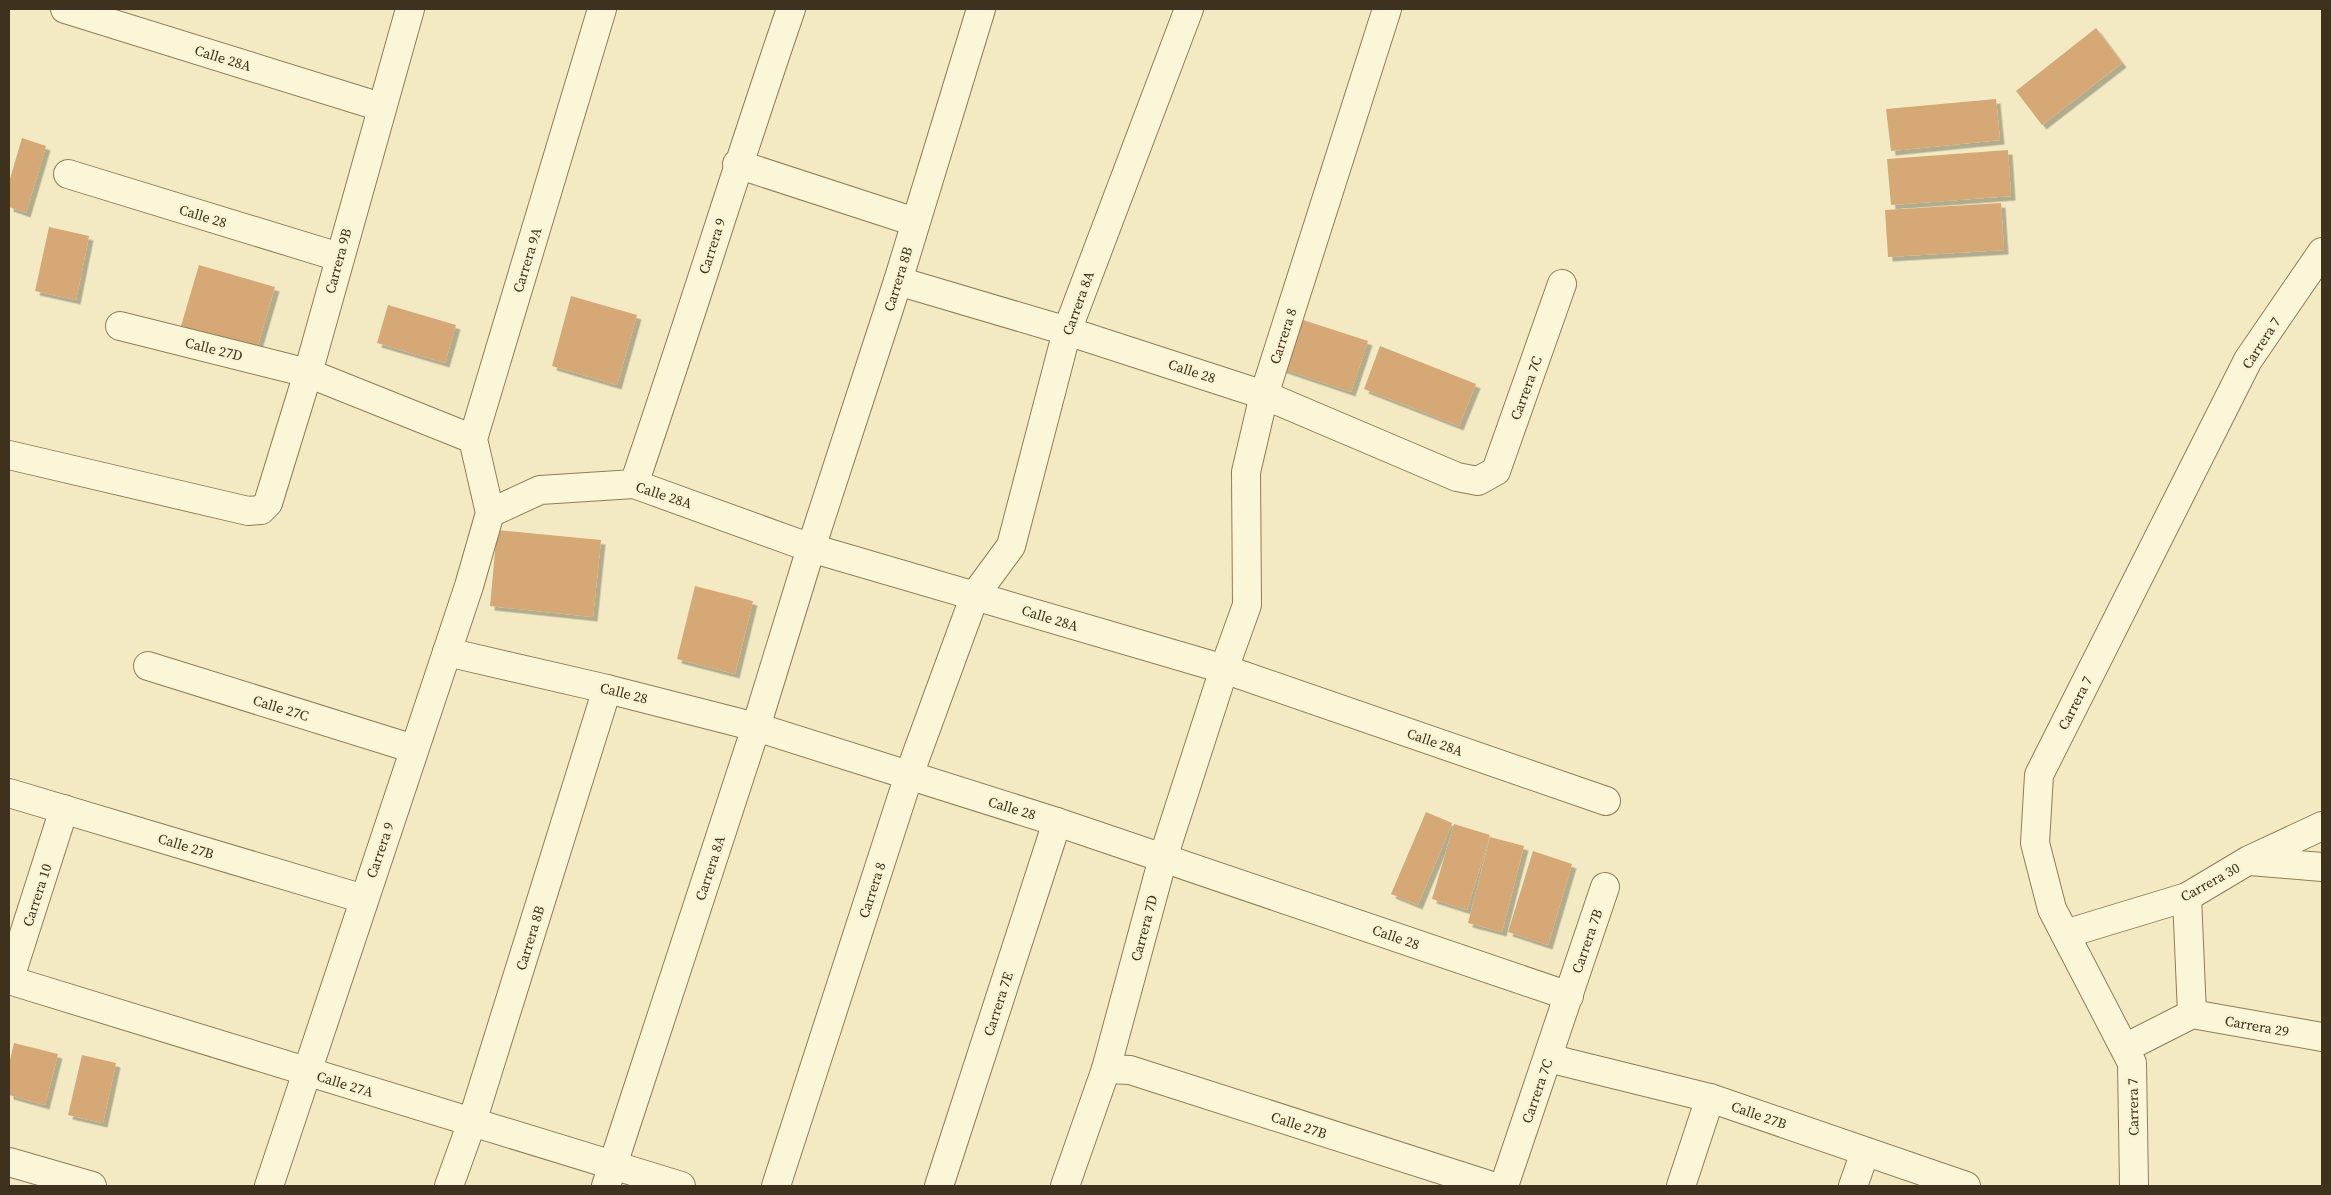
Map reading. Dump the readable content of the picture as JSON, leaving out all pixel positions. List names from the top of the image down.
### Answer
{
  "streets": {
    "street": [
      "Calle 28A",
      "Calle 28",
      "Carrera 9",
      "Carrera 9A",
      "Carrera 9B",
      "Carrera 8B",
      "Carrera 8A",
      "Carrera 8",
      "Carrera 7",
      "Calle 27D",
      "Carrera 7C",
      "Calle 27C",
      "Calle 27B",
      "Carrera 30",
      "Carrera 10",
      "Carrera 7D",
      "Carrera 7B",
      "Carrera 7E",
      "Carrera 29",
      "Calle 27A"
    ]
  },
  "crossings": [
    ["Calle 28A", "Carrera 9"],
    ["Calle 28A", "Carrera 9A"],
    ["Calle 28A", "Carrera 9B"],
    ["Calle 28A", "Carrera 8B"],
    ["Calle 28A", "Carrera 8A"],
    ["Calle 28A", "Carrera 8"],
    ["Calle 28A", "Carrera 7D"],
    ["Calle 28", "Carrera 9"],
    ["Calle 28", "Carrera 9B"],
    ["Calle 28", "Carrera 8B"],
    ["Calle 28", "Carrera 8A"],
    ["Calle 28", "Carrera 8"],
    ["Calle 28", "Carrera 7C"],
    ["Calle 28", "Carrera 7D"],
    ["Calle 28", "Carrera 7B"],
    ["Calle 28", "Carrera 7E"],
    ["Carrera 9", "Carrera 9A"],
    ["Carrera 9", "Calle 27C"],
    ["Carrera 9", "Calle 27B"],
    ["Carrera 9", "Calle 27A"],
    ["Carrera 9B", "Calle 27D"],
    ["Carrera 8B", "Carrera 8A"],
    ["Carrera 8B", "Calle 27A"],
    ["Carrera 8A", "Carrera 8"],
    ["Carrera 8A", "Calle 27A"],
    ["Carrera 8", "Carrera 7D"],
    ["Carrera 7", "Carrera 30"],
    ["Carrera 7C", "Calle 27B"],
    ["Carrera 7C", "Carrera 7B"],
    ["Calle 27B", "Carrera 10"],
    ["Calle 27B", "Carrera 7D"],
    ["Carrera 10", "Calle 27A"]
  ]
}
